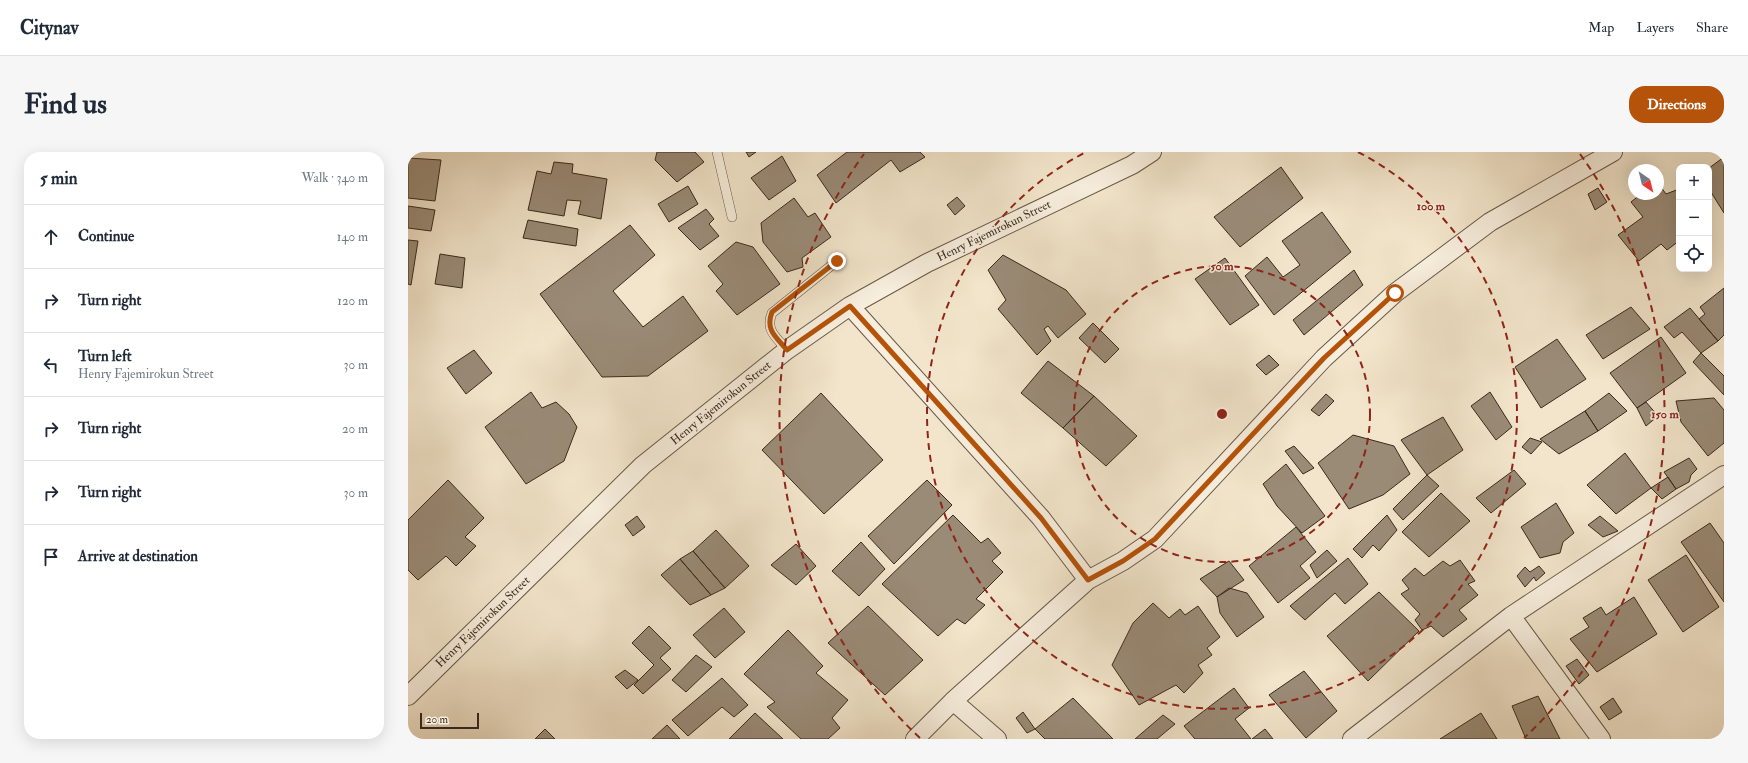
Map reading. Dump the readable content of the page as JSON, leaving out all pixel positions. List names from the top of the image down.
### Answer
{
  "streets": {
    "street": ["Henry Fajemirokun Street"]
  },
  "scale_bar": "20 m",
  "north": "bottom right",
  "page": {
    "header": "Citynav",
    "nav": ["Map", "Layers", "Share"],
    "buttons": "Directions",
    "title": "Find us",
    "heading": ["5 min", "Walk · 340 m"],
    "map_buttons": ["+", "−"],
    "list": [
      ["Continue", "140 m"],
      ["Turn right", "120 m"],
      ["Turn left", "Henry Fajemirokun Street", "30 m"],
      ["Turn right", "20 m"],
      ["Turn right", "30 m"],
      "Arrive at destination"
    ],
    "scale": "20 m"
  },
  "rings": ["100 m", "50 m", "150 m"]
}
